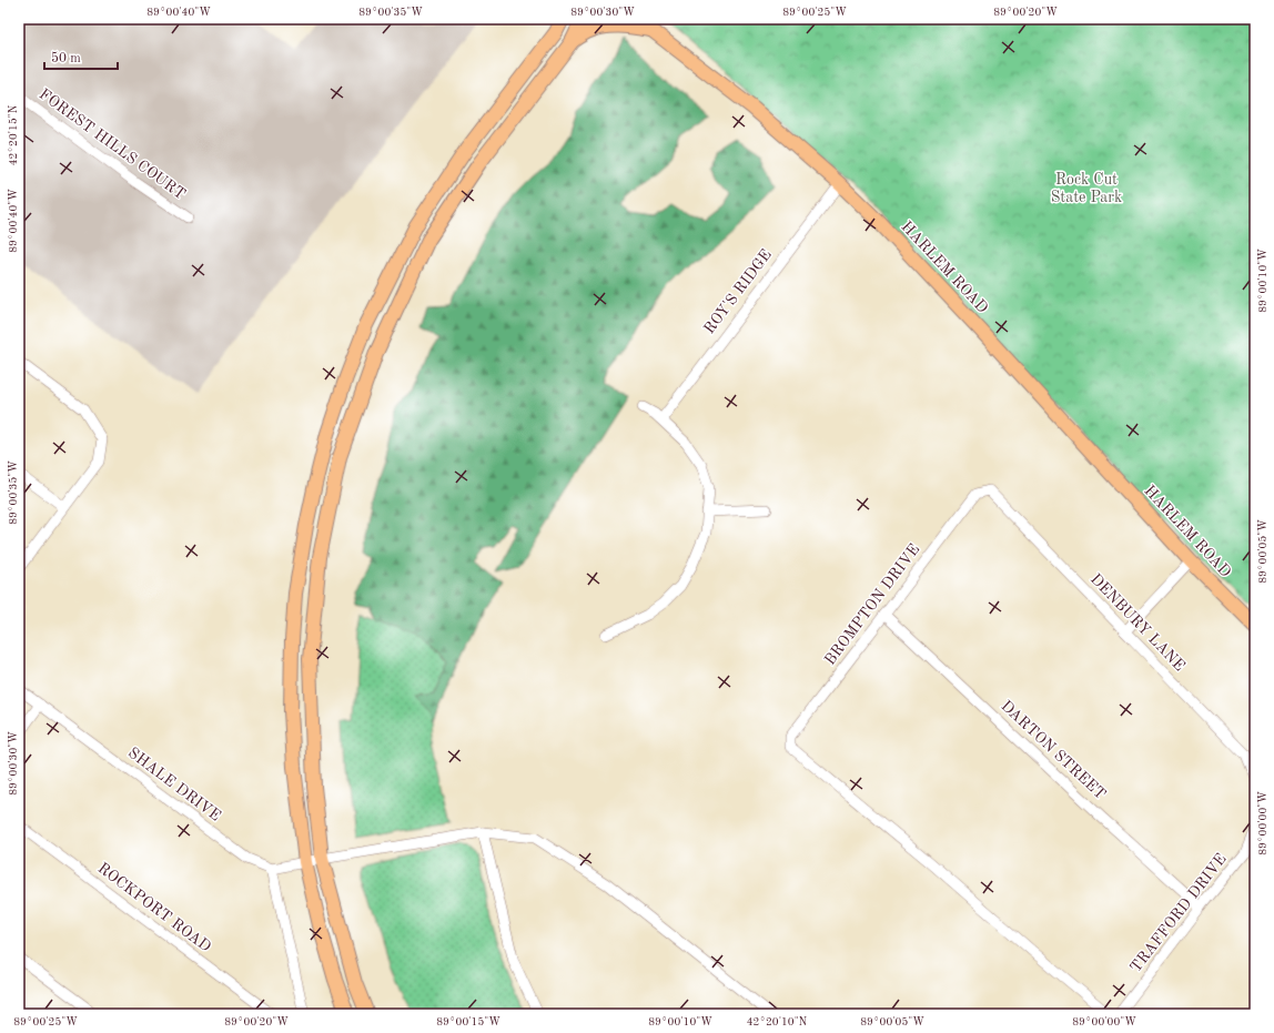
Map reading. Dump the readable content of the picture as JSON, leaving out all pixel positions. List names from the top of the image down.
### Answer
{
  "streets": {
    "main road": ["HARLEM ROAD"],
    "street": [
      "FOREST HILLS COURT",
      "ROY'S RIDGE",
      "BROMPTON DRIVE",
      "DENBURY LANE",
      "DARTON STREET",
      "SHALE DRIVE",
      "ROCKPORT ROAD",
      "TRAFFORD DRIVE"
    ]
  },
  "crossings": [
    ["HARLEM ROAD", "ROY'S RIDGE"],
    ["BROMPTON DRIVE", "DENBURY LANE"],
    ["BROMPTON DRIVE", "DARTON STREET"],
    ["DARTON STREET", "TRAFFORD DRIVE"]
  ],
  "parks": ["Rock Cut State Park"],
  "scale_bar": "50 m",
  "coordinates": [
    "89°00'40\"W",
    "89°00'35\"W",
    "89°00'30\"W",
    "89°00'25\"W",
    "89°00'20\"W",
    "42°20'15\"N",
    "89°00'10\"W",
    "89°00'05\"W",
    "89°00'00\"W",
    "89°00'15\"W",
    "42°20'10\"N"
  ]
}
